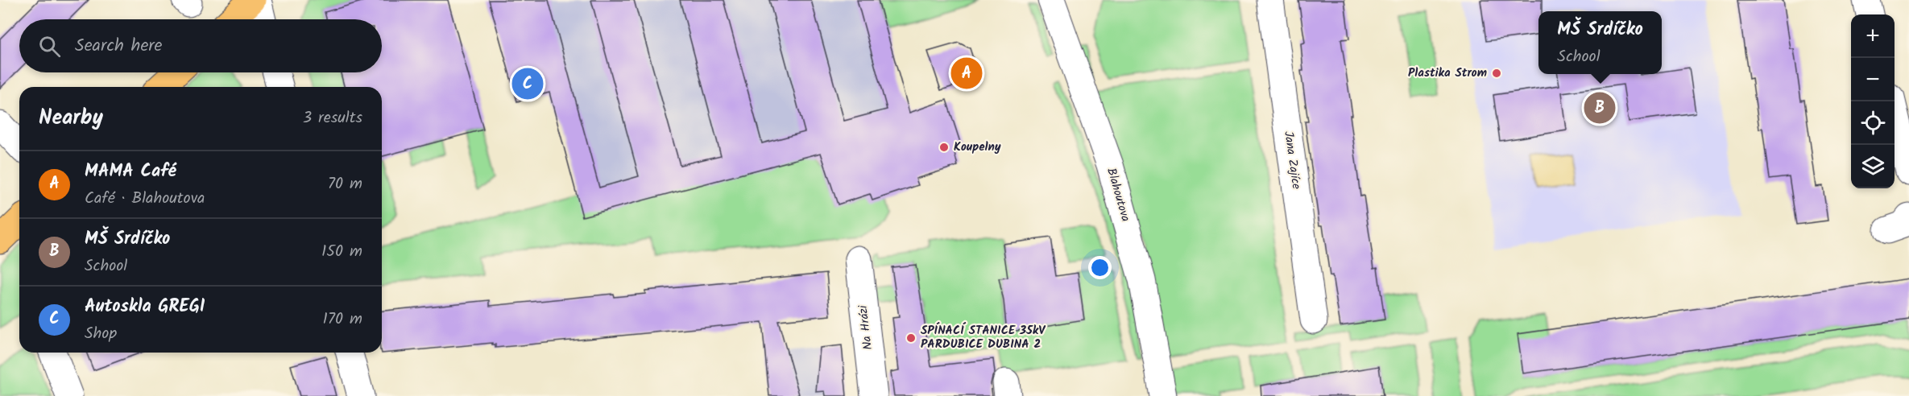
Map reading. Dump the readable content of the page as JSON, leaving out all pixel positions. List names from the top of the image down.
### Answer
{
  "streets": {
    "street": ["Jana Zajíce", "Blahoutova", "Na Hrázi"]
  },
  "places": ["Plastika Strom", "Koupelny", "SPÍNACÍ STANICE 35kV PARDUBICE DUBINA 2"],
  "page": {
    "popup": ["MŠ Srdíčko", "School"],
    "map_buttons": ["+", "−"],
    "search": "Search here",
    "pins": ["A", "C", "B"],
    "heading": ["Nearby", "3 results"],
    "list": [
      {
        "mark": "A",
        "name": "MAMA Café",
        "note": "Café · Blahoutova",
        "value": "70 m"
      },
      {
        "mark": "B",
        "name": "MŠ Srdíčko",
        "note": "School",
        "value": "150 m"
      },
      {
        "mark": "C",
        "name": "Autoskla GREGI",
        "note": "Shop",
        "value": "170 m"
      }
    ]
  }
}
